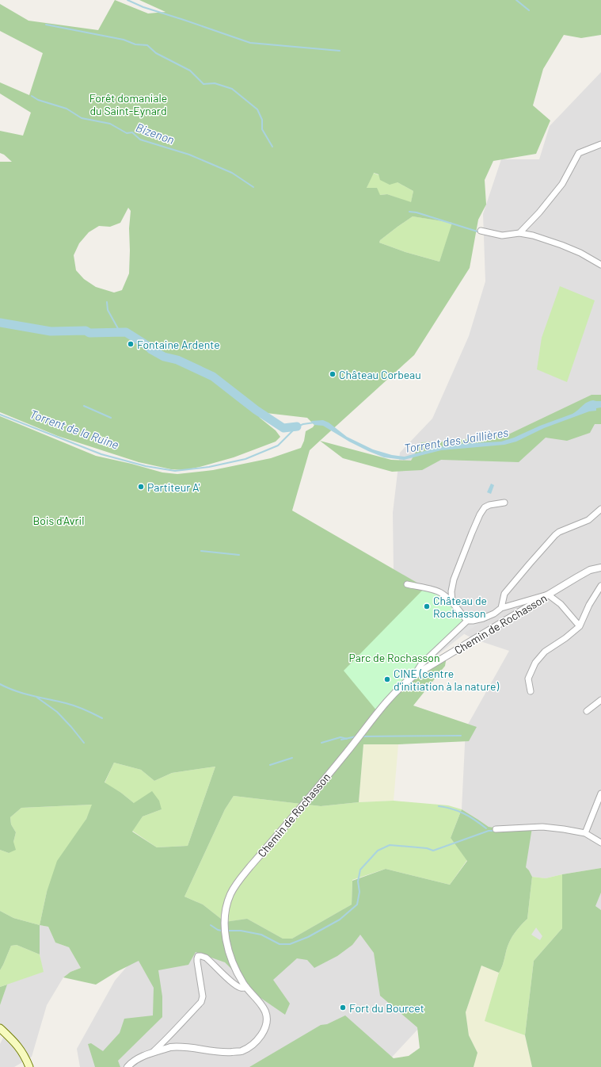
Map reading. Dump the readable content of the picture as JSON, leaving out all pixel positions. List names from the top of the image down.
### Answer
{
  "streets": {
    "street": ["Chemin de Rochasson"]
  },
  "water": ["Bizenon", "Torrent de la Ruine", "Torrent des Jaillières"],
  "parks": ["Forêt domaniale du Saint-Eynard", "Bois d'Avril", "Parc de Rochasson"],
  "places": [
    "Fontaine Ardente",
    "Château Corbeau",
    "Partiteur A'",
    "Château de Rochasson",
    "CINE (centre d'initiation à la nature)",
    "Fort du Bourcet"
  ]
}
